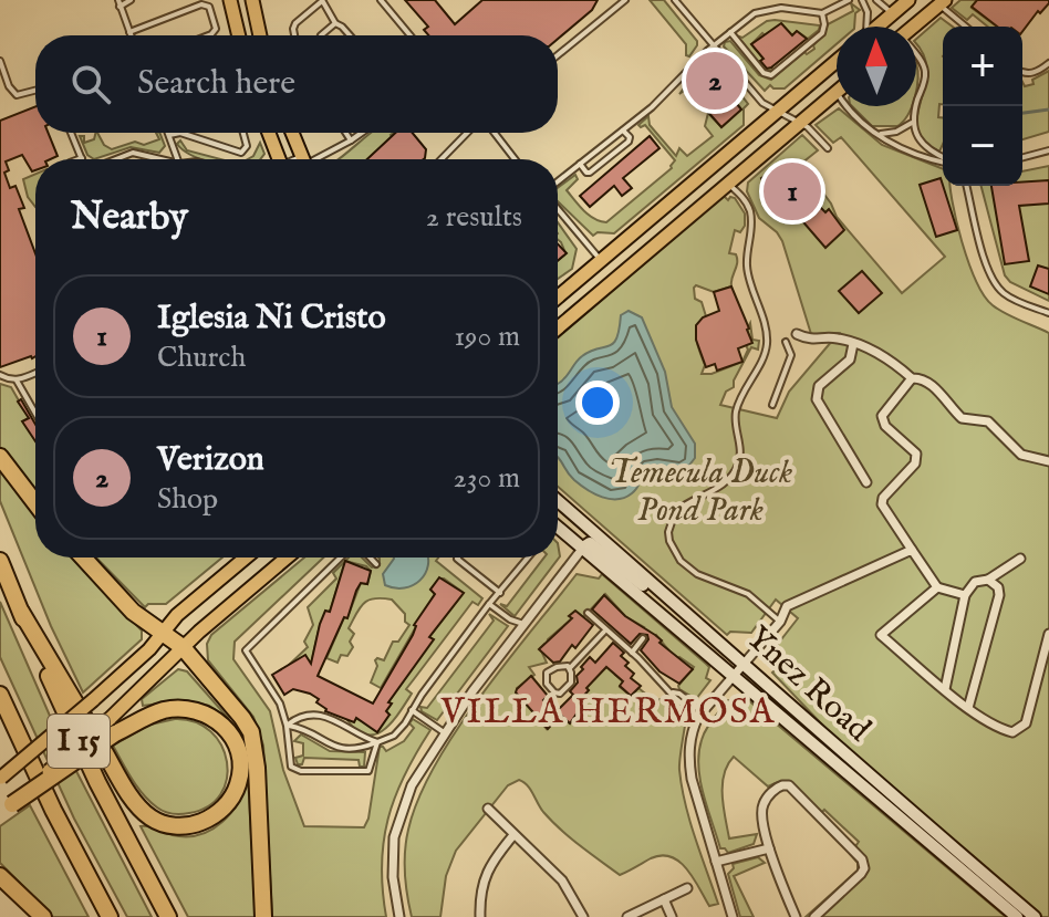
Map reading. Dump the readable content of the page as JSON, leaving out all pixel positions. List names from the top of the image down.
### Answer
{
  "streets": {
    "highway": ["I 15"],
    "main road": ["Ynez Road"]
  },
  "districts": ["VILLA HERMOSA"],
  "parks": ["Temecula Duck Pond Park"],
  "north": "top",
  "page": {
    "map_buttons": ["+", "−"],
    "search": "Search here",
    "pins": ["2", "1"],
    "heading": ["Nearby", "2 results"],
    "list": [
      {
        "mark": "1",
        "name": "Iglesia Ni Cristo",
        "note": "Church",
        "value": "190 m"
      },
      {
        "mark": "2",
        "name": "Verizon",
        "note": "Shop",
        "value": "230 m"
      }
    ]
  }
}
